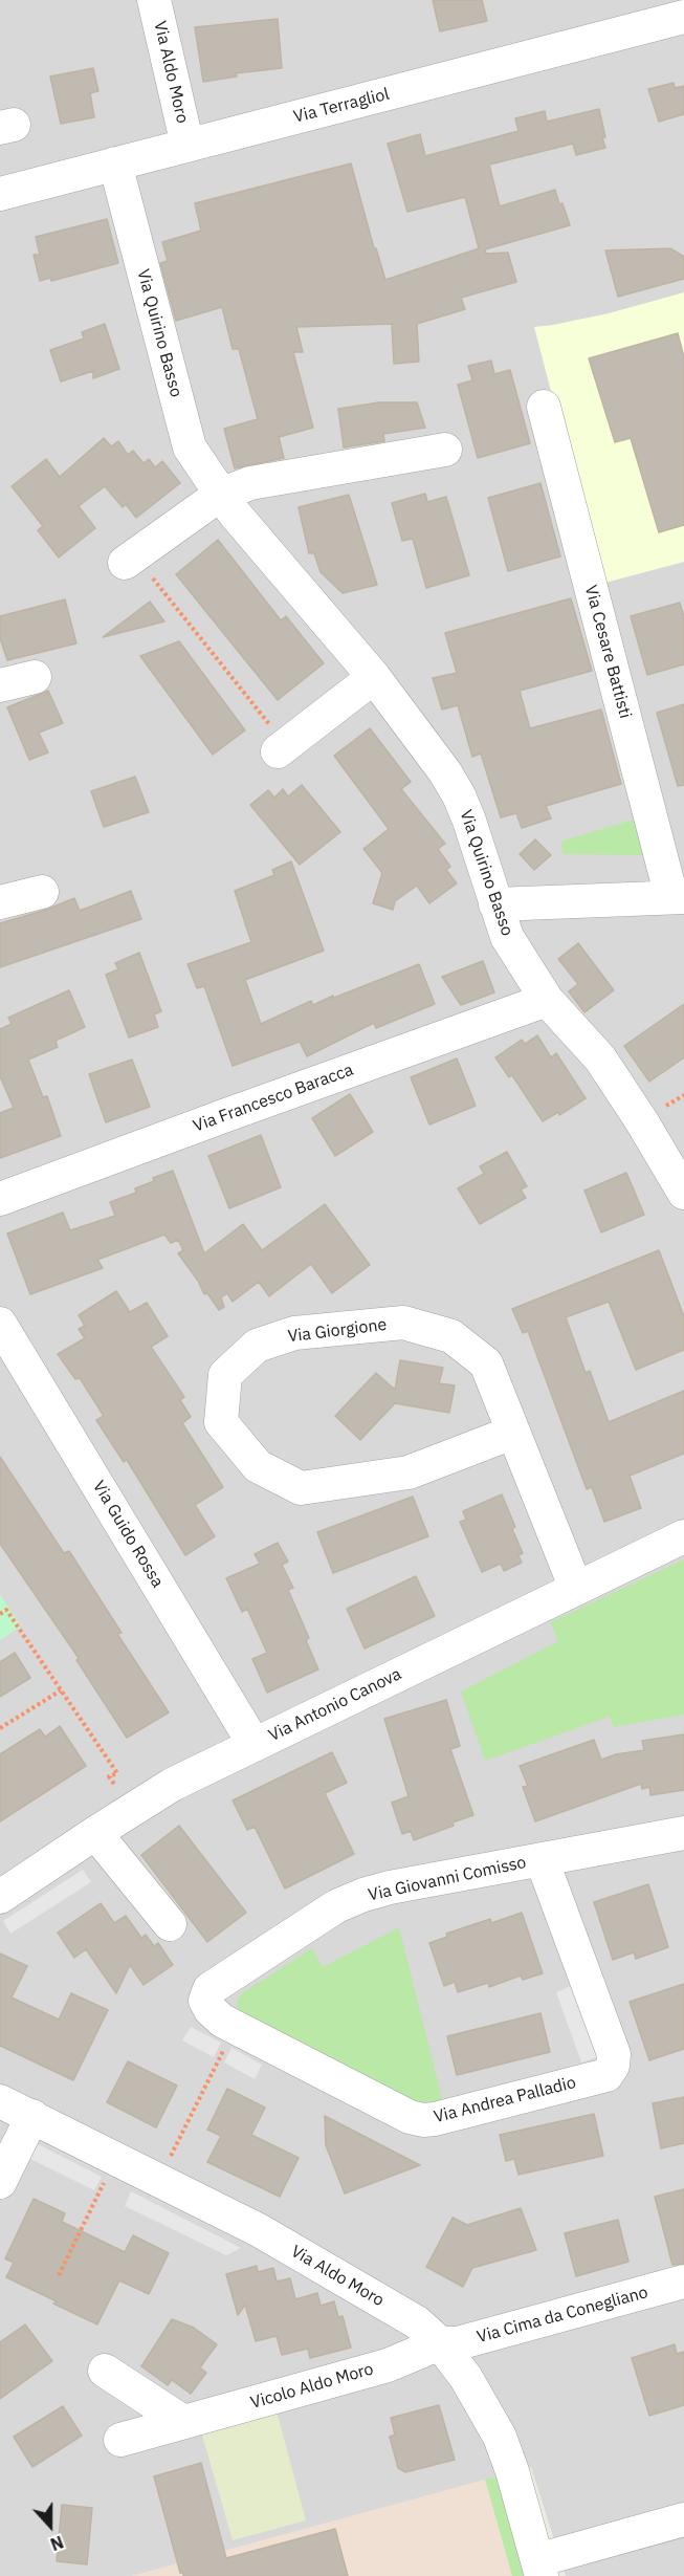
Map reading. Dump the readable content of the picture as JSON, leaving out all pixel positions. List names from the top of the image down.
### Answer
{
  "streets": {
    "street": [
      "Via Aldo Moro",
      "Via Terragliol",
      "Via Quirino Basso",
      "Via Cesare Battisti",
      "Via Francesco Baracca",
      "Via Giorgione",
      "Via Guido Rossa",
      "Via Antonio Canova",
      "Via Giovanni Comisso",
      "Via Andrea Palladio",
      "Via Cima da Conegliano",
      "Vicolo Aldo Moro"
    ]
  },
  "crossings": [
    ["Via Aldo Moro", "Via Terragliol"],
    ["Via Aldo Moro", "Via Cima da Conegliano"],
    ["Via Aldo Moro", "Vicolo Aldo Moro"],
    ["Via Terragliol", "Via Quirino Basso"],
    ["Via Quirino Basso", "Via Cesare Battisti"],
    ["Via Quirino Basso", "Via Francesco Baracca"],
    ["Via Giorgione", "Via Antonio Canova"],
    ["Via Guido Rossa", "Via Antonio Canova"],
    ["Via Giovanni Comisso", "Via Andrea Palladio"],
    ["Via Cima da Conegliano", "Vicolo Aldo Moro"]
  ],
  "north": "bottom"
}
